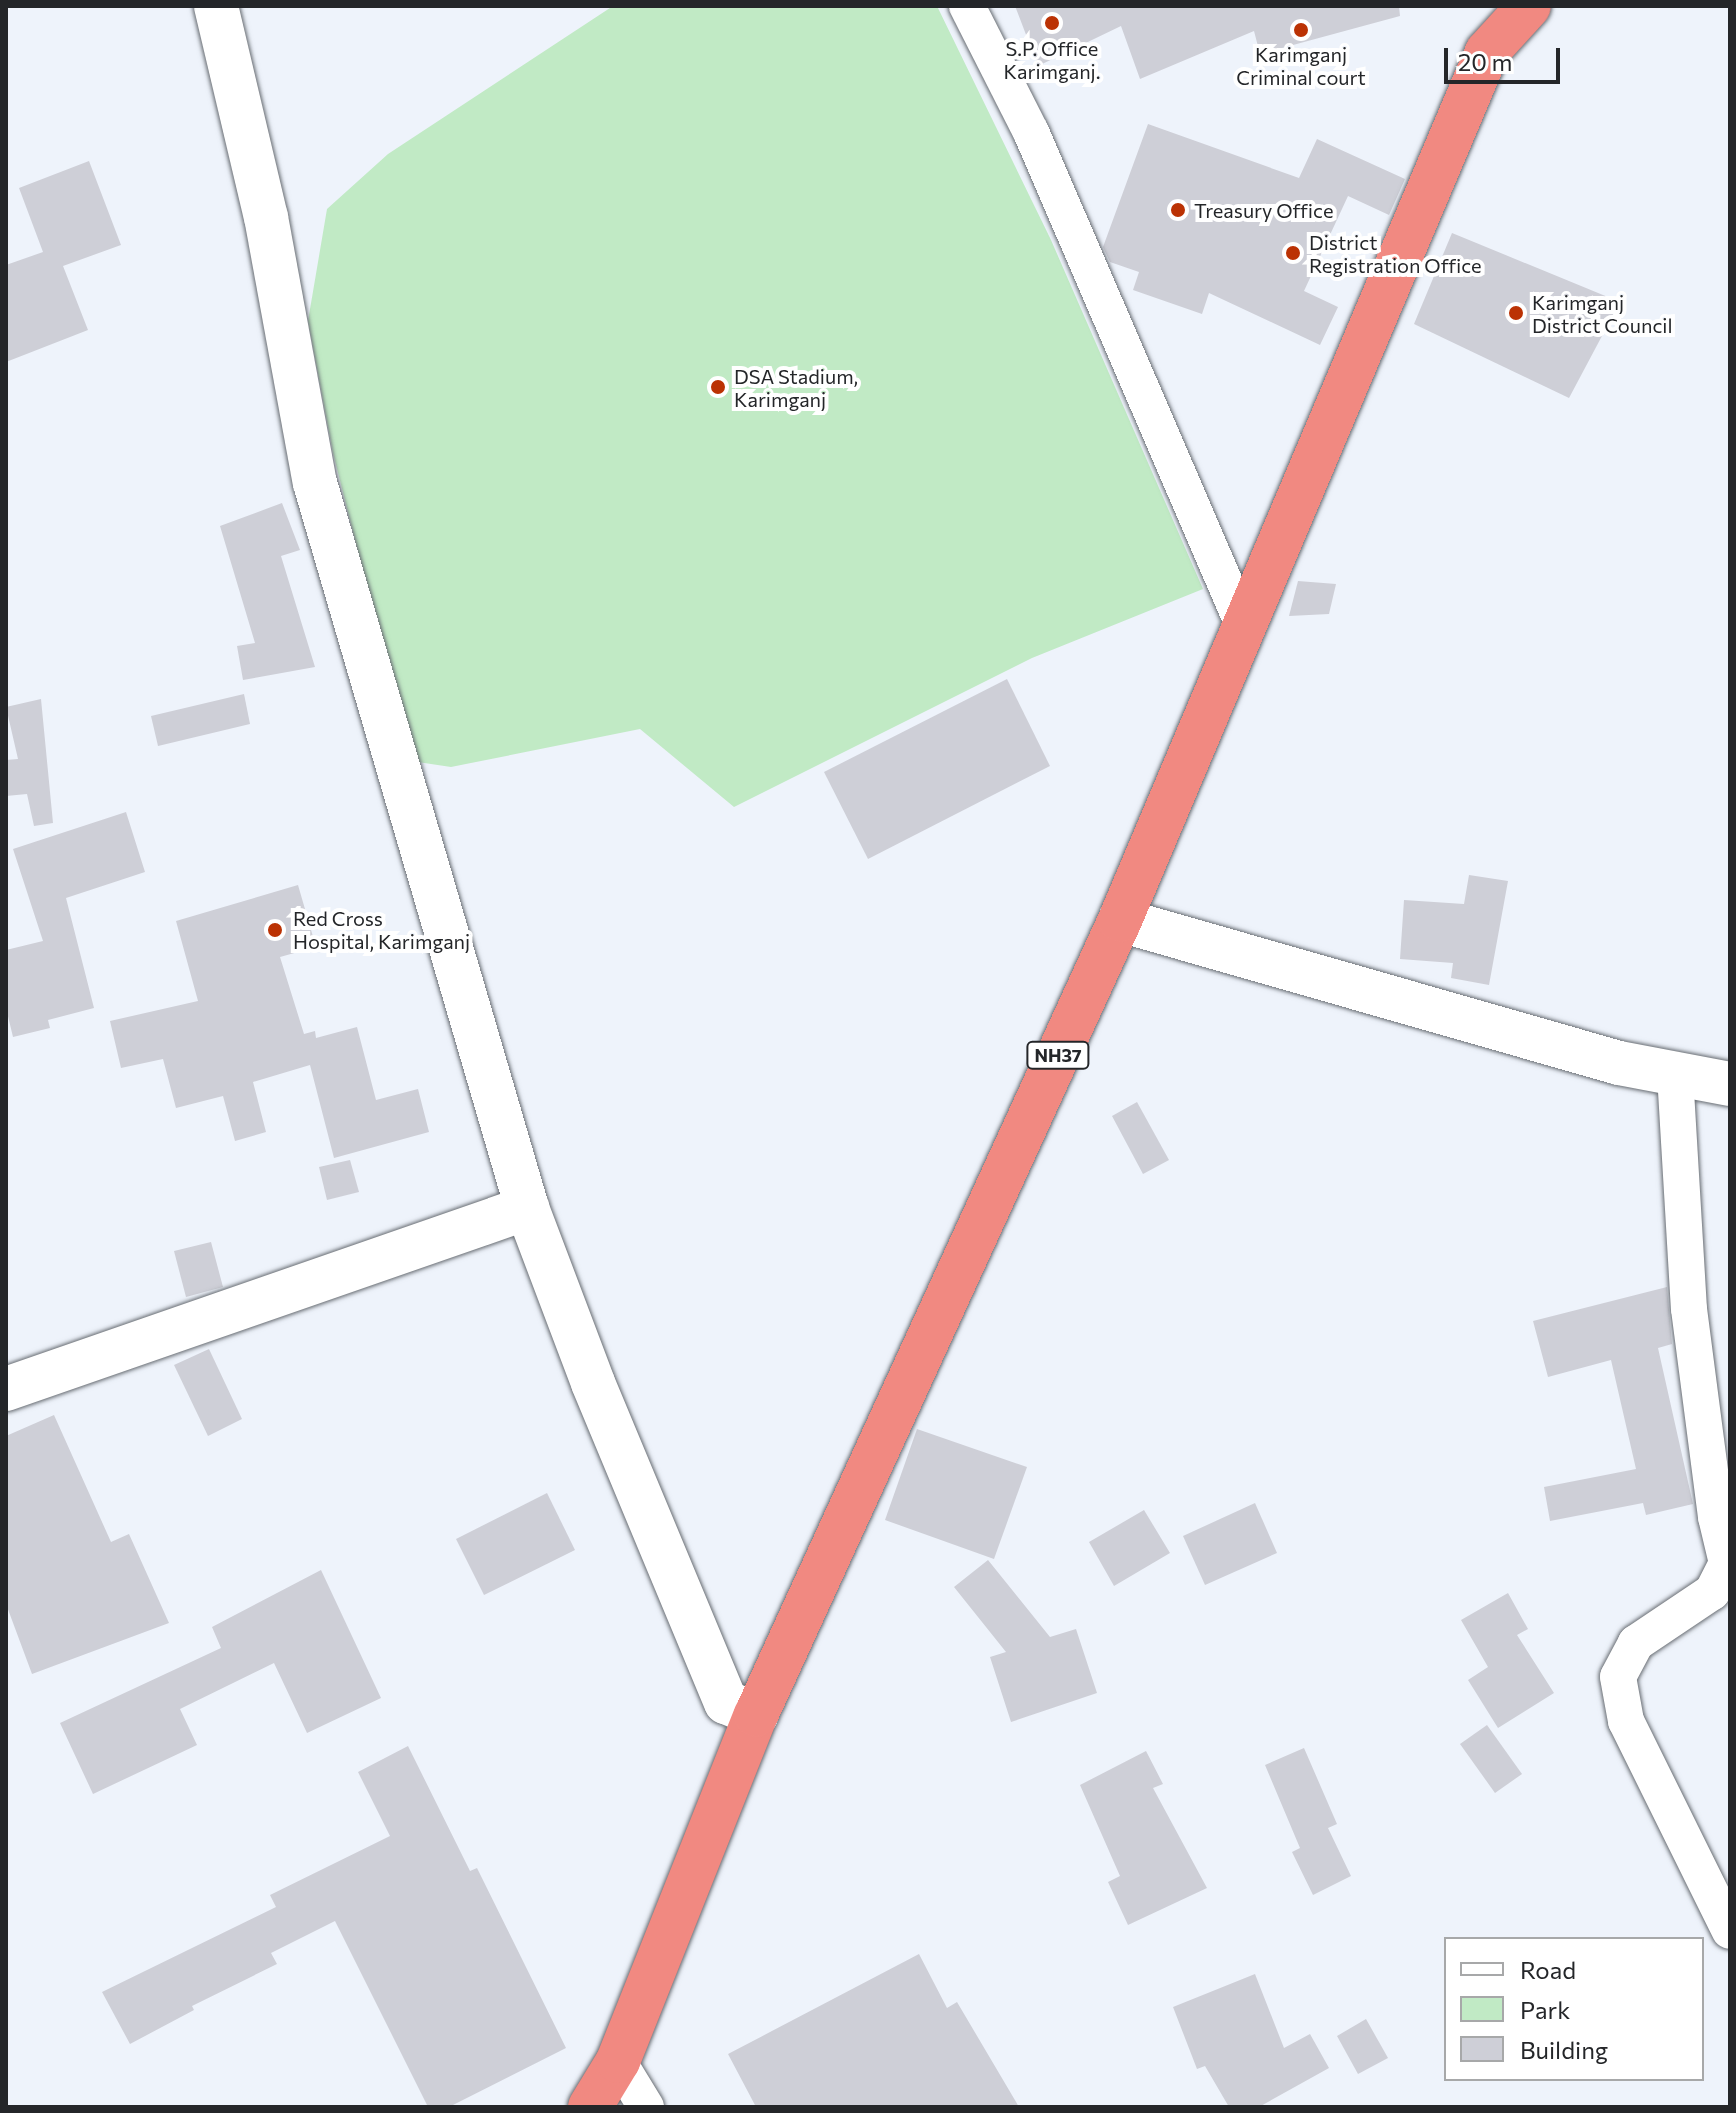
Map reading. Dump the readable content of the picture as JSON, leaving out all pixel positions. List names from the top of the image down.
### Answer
{
  "streets": {
    "highway": ["NH37"]
  },
  "places": [
    "S.P. Office Karimganj.",
    "Karimganj Criminal court",
    "Treasury Office",
    "District Registration Office",
    "Karimganj District Council",
    "DSA Stadium, Karimganj",
    "Red Cross Hospital, Karimganj"
  ],
  "legend": ["Road", "Park", "Building"],
  "scale_bar": "20 m"
}
